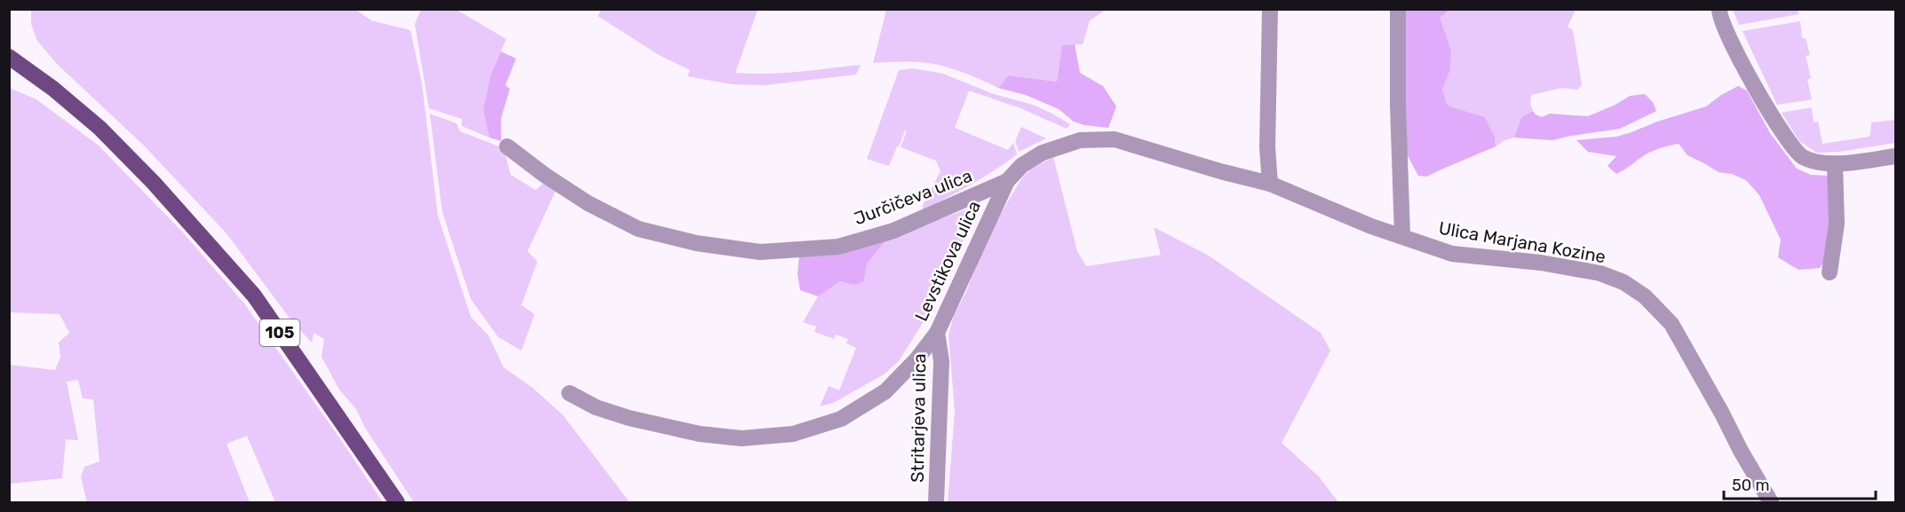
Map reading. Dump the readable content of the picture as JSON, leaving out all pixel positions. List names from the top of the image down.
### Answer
{
  "streets": {
    "main road": ["105"],
    "street": [
      "Jurčičeva ulica",
      "Ulica Marjana Kozine",
      "Levstikova ulica",
      "Stritarjeva ulica"
    ]
  },
  "crossings": [
    ["Jurčičeva ulica", "Ulica Marjana Kozine"],
    ["Jurčičeva ulica", "Levstikova ulica"],
    ["Ulica Marjana Kozine", "Levstikova ulica"],
    ["Levstikova ulica", "Stritarjeva ulica"]
  ],
  "scale_bar": "50 m"
}
